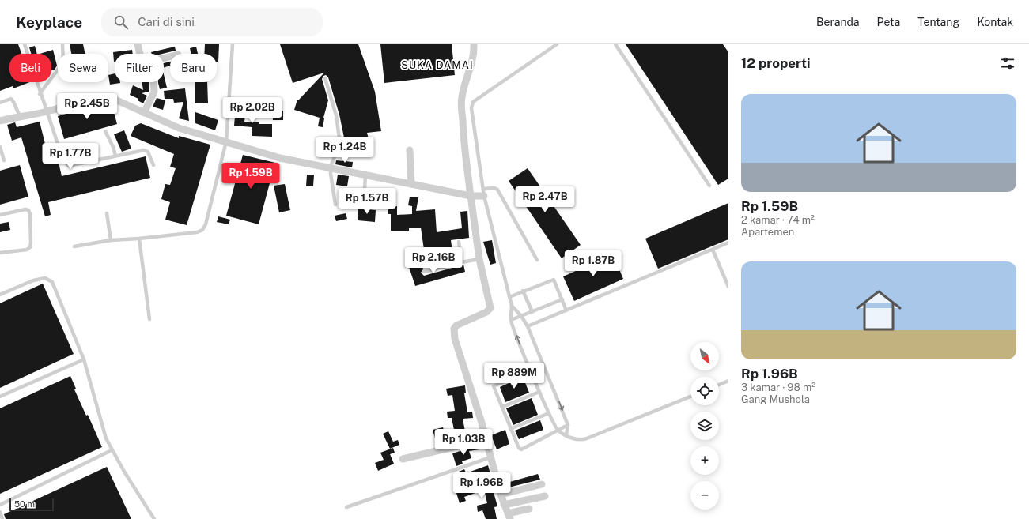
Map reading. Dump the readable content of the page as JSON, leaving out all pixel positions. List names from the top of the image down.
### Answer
{
  "districts": ["SUKA DAMAI"],
  "scale_bar": "50 m",
  "north": "bottom right",
  "page": {
    "header": "Keyplace",
    "search": "Cari di sini",
    "nav": [
      "Beranda",
      "Peta",
      "Tentang",
      "Kontak"
    ],
    "heading": "12 properti",
    "chip": [
      "Beli",
      "Sewa",
      "Filter",
      "Baru"
    ],
    "list": [
      {
        "name": "Rp 1.59B",
        "note": "2 kamar · 74 m² · Apartemen"
      },
      {
        "name": "Rp 1.96B",
        "note": "3 kamar · 98 m² · Gang Mushola"
      }
    ],
    "price": [
      "Rp 2.45B",
      "Rp 2.02B",
      "Rp 1.24B",
      "Rp 1.77B",
      "Rp 1.59B",
      "Rp 2.47B",
      "Rp 1.57B",
      "Rp 2.16B",
      "Rp 1.87B",
      "Rp 889M",
      "Rp 1.03B",
      "Rp 1.96B"
    ],
    "map_buttons": ["+", "−"],
    "scale": "50 m"
  }
}
